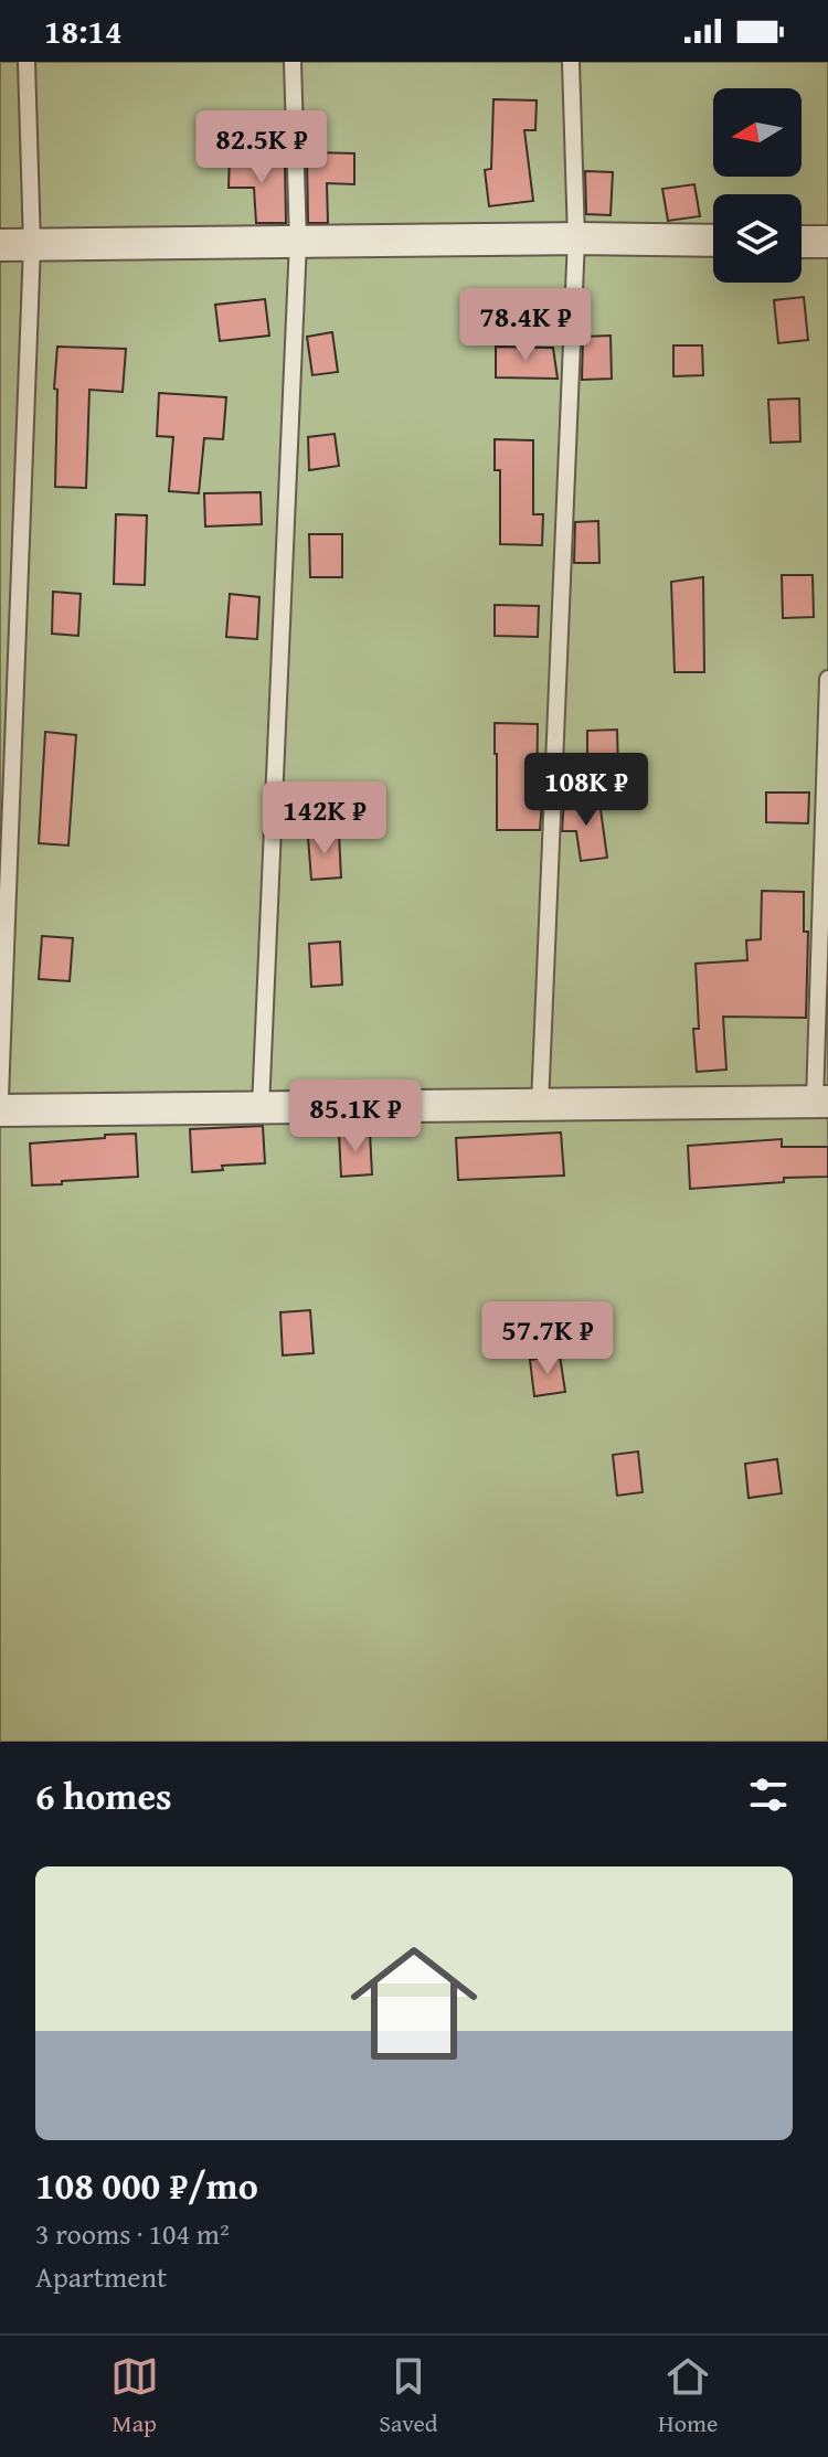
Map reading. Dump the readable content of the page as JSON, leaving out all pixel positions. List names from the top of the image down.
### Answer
{
  "north": "left",
  "page": {
    "status": "18:14",
    "price": [
      "82.5K ₽",
      "78.4K ₽",
      "108K ₽",
      "142K ₽",
      "85.1K ₽",
      "57.7K ₽"
    ],
    "heading": "6 homes",
    "list": [
      {
        "name": "108 000 ₽/mo",
        "note": "3 rooms · 104 m² · Apartment"
      }
    ],
    "tabs": ["Map", "Saved", "Home"]
  }
}
